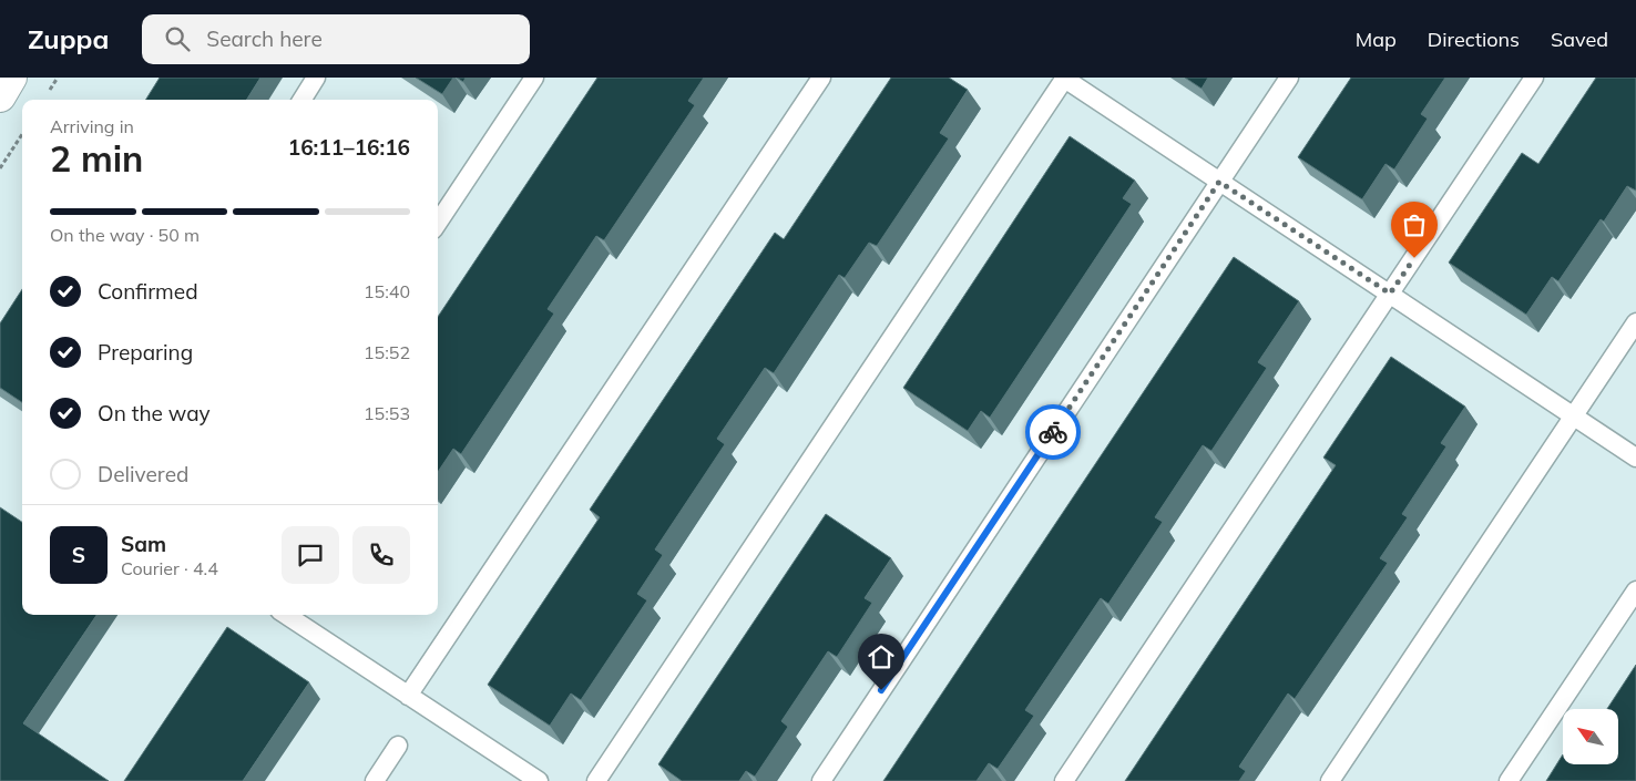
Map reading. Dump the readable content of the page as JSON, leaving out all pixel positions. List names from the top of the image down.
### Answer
{
  "north": "top left",
  "page": {
    "header": "Zuppa",
    "search": "Search here",
    "nav": ["Map", "Directions", "Saved"],
    "heading": ["2 min", "Arriving in", "16:11–16:16"],
    "panel": ["Sam", "Courier · 4.4"],
    "bar": "On the way · 50 m",
    "list": [
      ["Confirmed", "15:40"],
      ["Preparing", "15:52"],
      ["On the way", "15:53"],
      "Delivered"
    ],
    "round": "S"
  }
}
